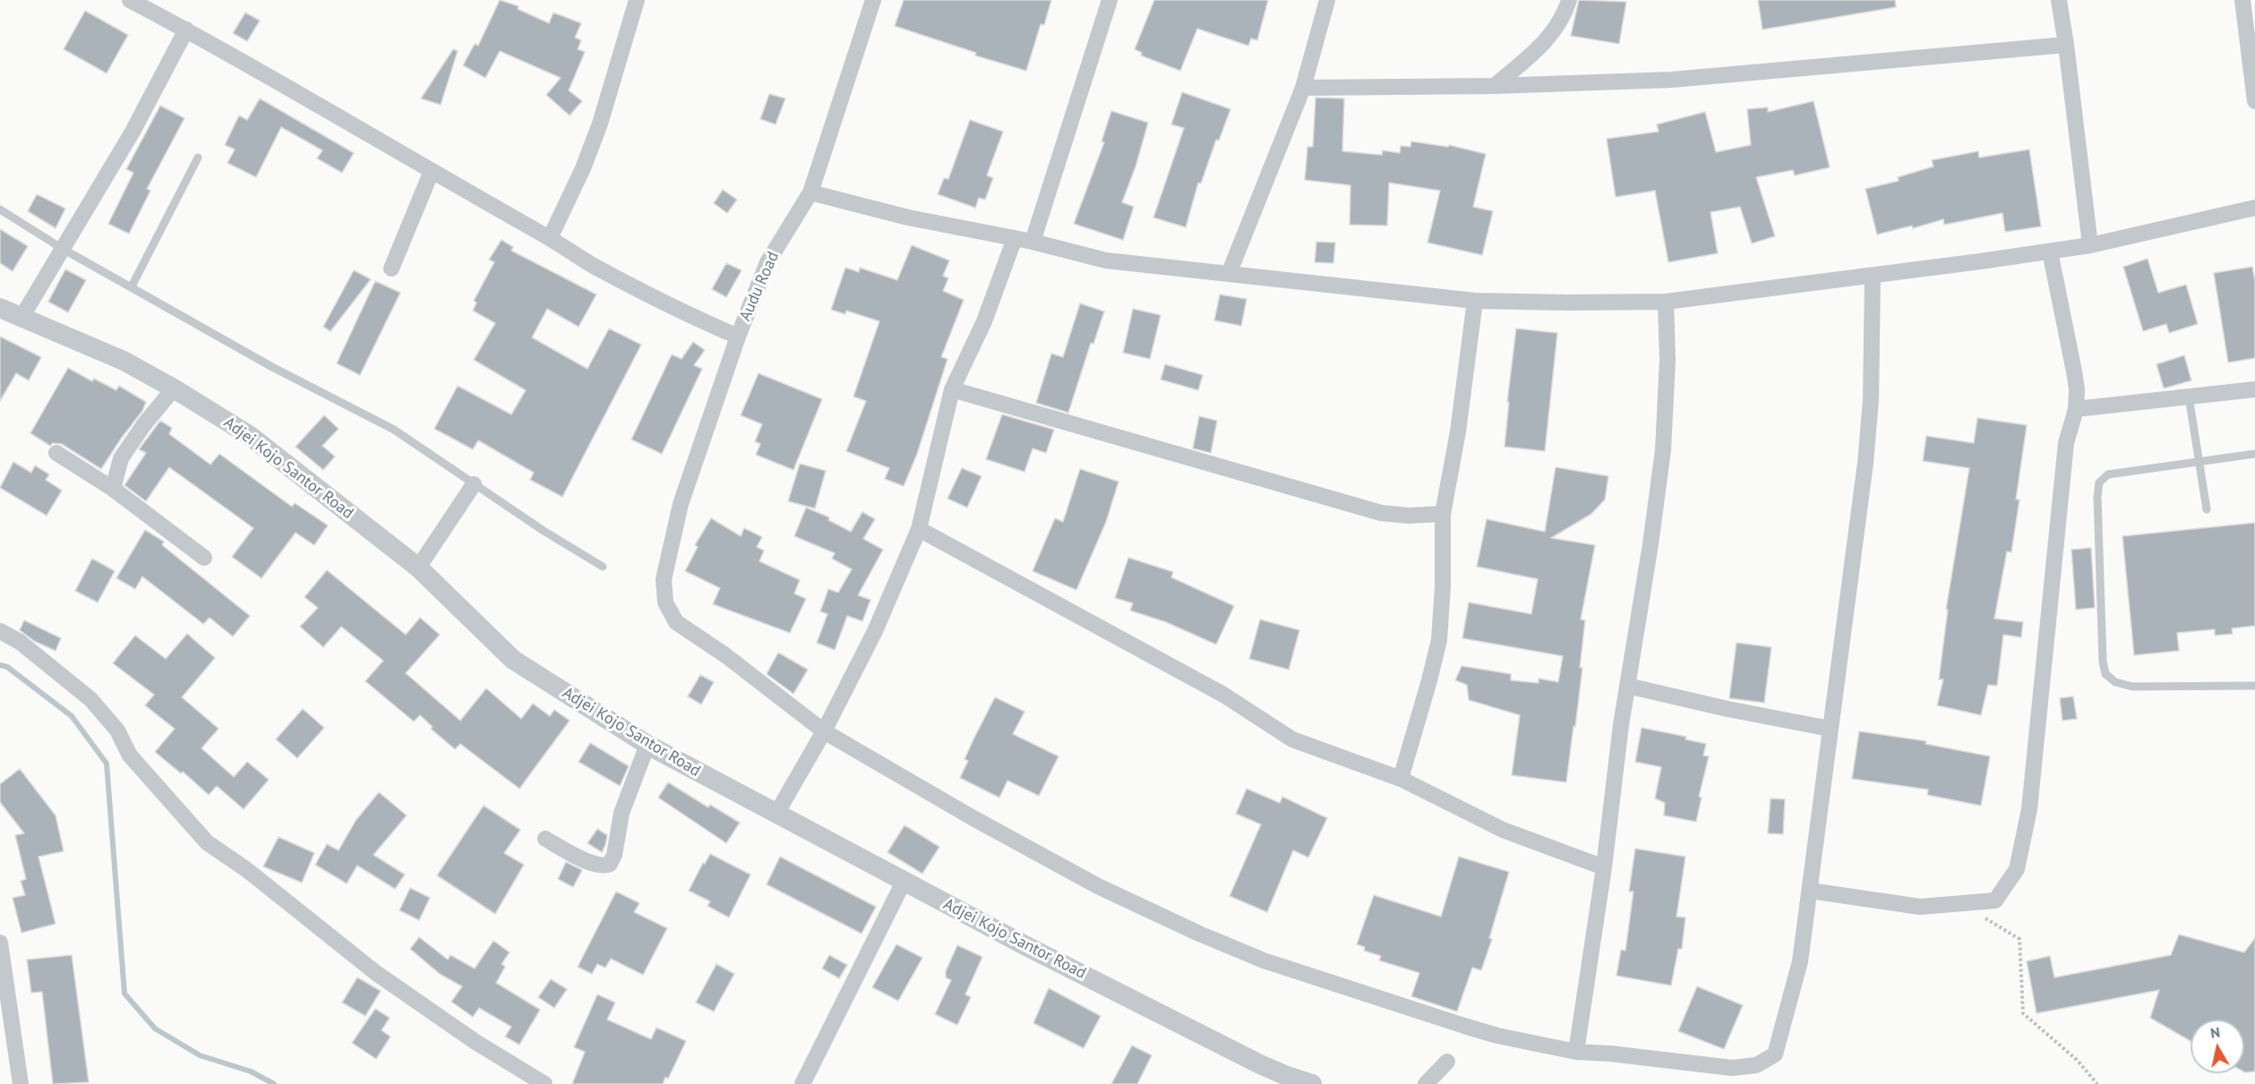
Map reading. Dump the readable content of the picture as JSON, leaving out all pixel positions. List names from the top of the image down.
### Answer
{
  "streets": {
    "street": ["Audu Road", "Adjei Kojo Santor Road"]
  },
  "north": "top"
}
